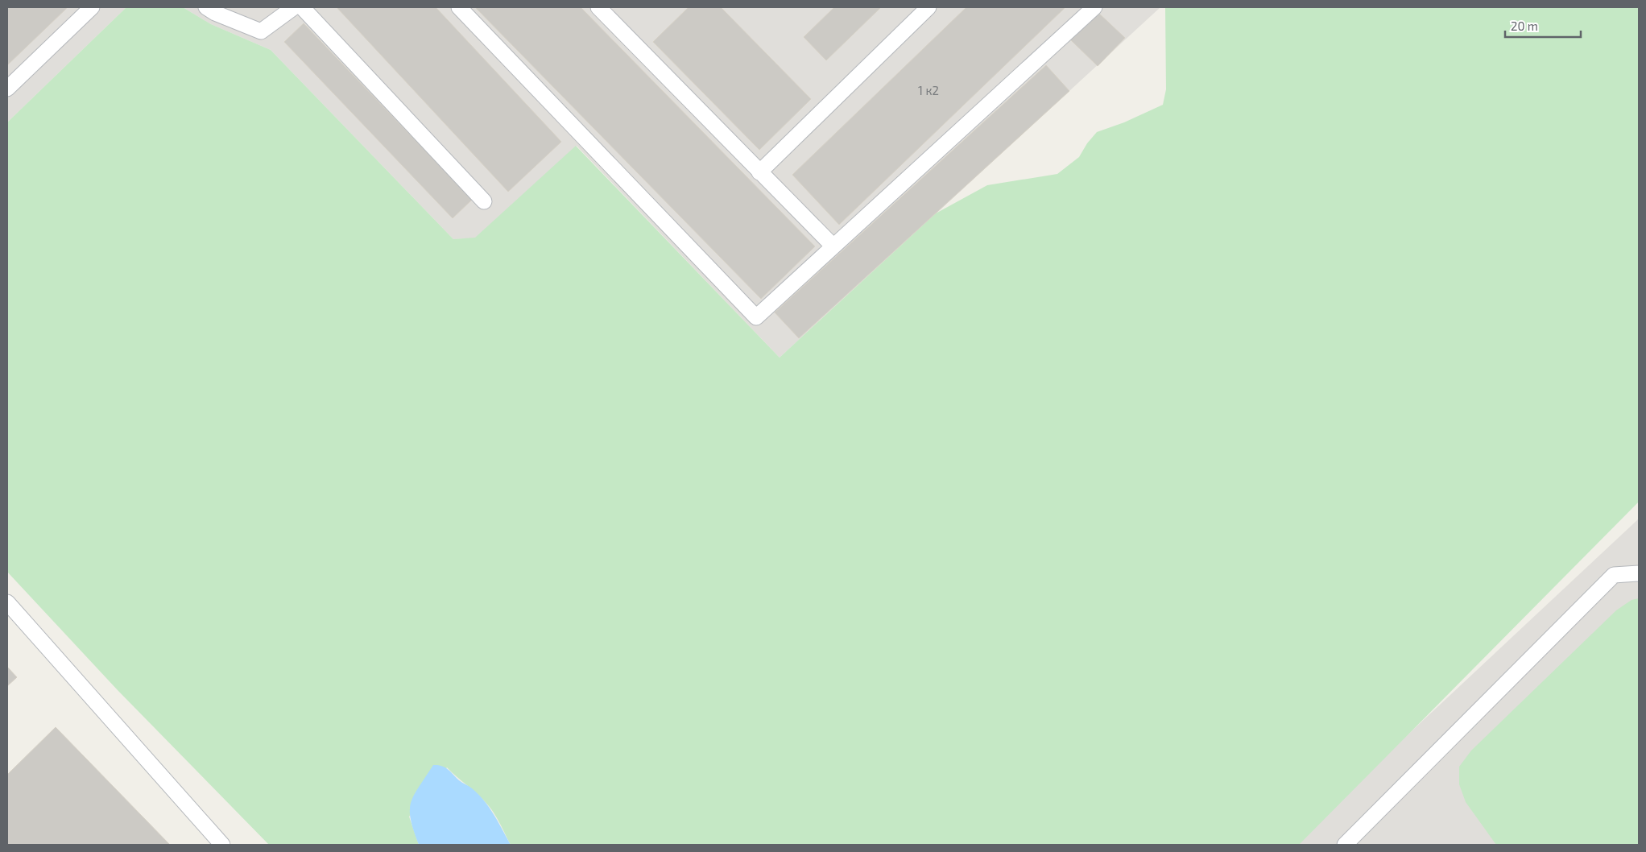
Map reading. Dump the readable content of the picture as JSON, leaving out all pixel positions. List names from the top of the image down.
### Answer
{
  "house_numbers": ["1 к2"],
  "scale_bar": "20 m"
}
